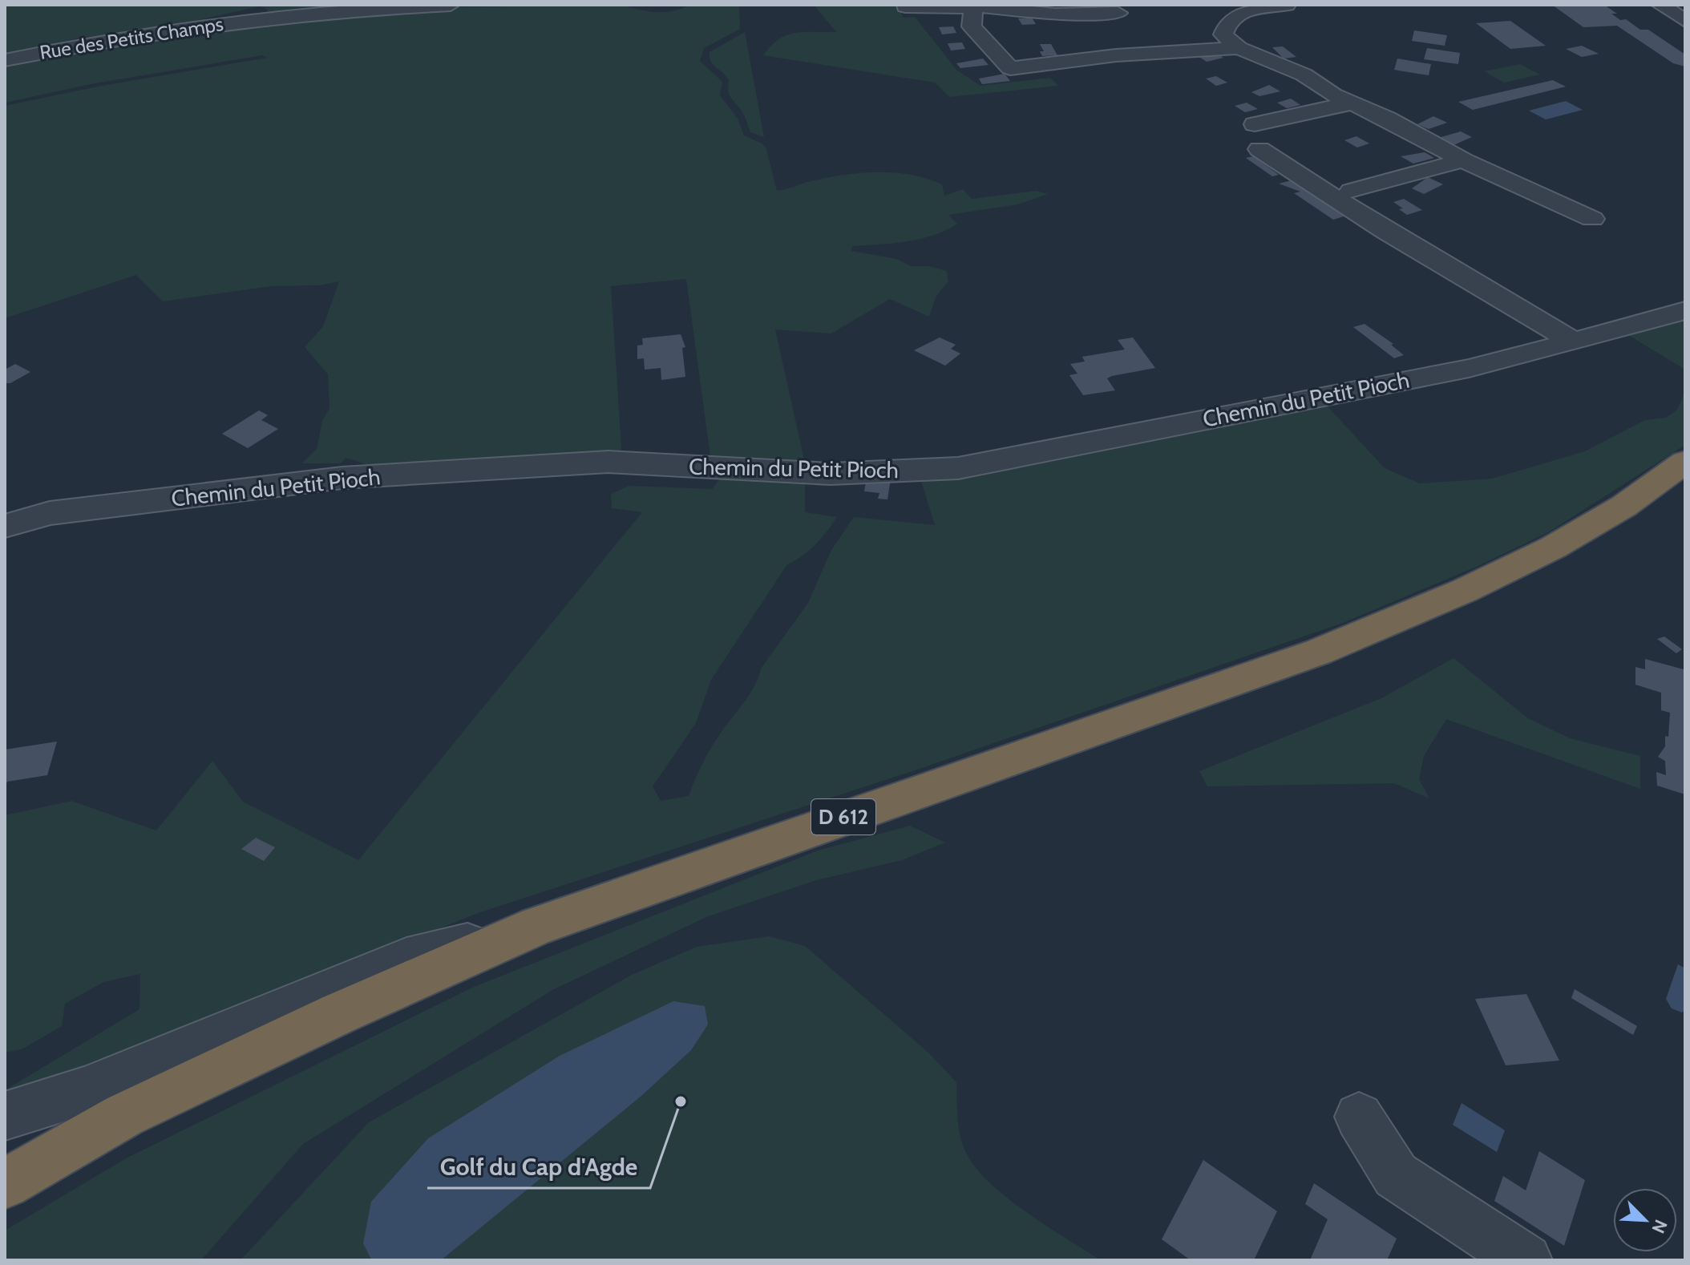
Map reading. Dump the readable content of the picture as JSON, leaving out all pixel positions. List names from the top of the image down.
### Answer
{
  "streets": {
    "highway": ["D 612"],
    "street": ["Rue des Petits Champs", "Chemin du Petit Pioch"]
  },
  "places": ["Golf du Cap d'Agde"],
  "north": "bottom right"
}
